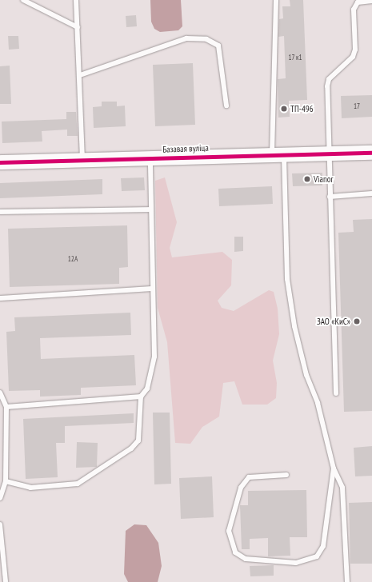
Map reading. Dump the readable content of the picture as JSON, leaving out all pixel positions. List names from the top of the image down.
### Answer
{
  "streets": {
    "street": ["Базавая вуліца"]
  },
  "places": ["ТП-496", "Vianor", "ЗАО «КиС»"],
  "house_numbers": ["17 к1", "17", "12А"]
}
